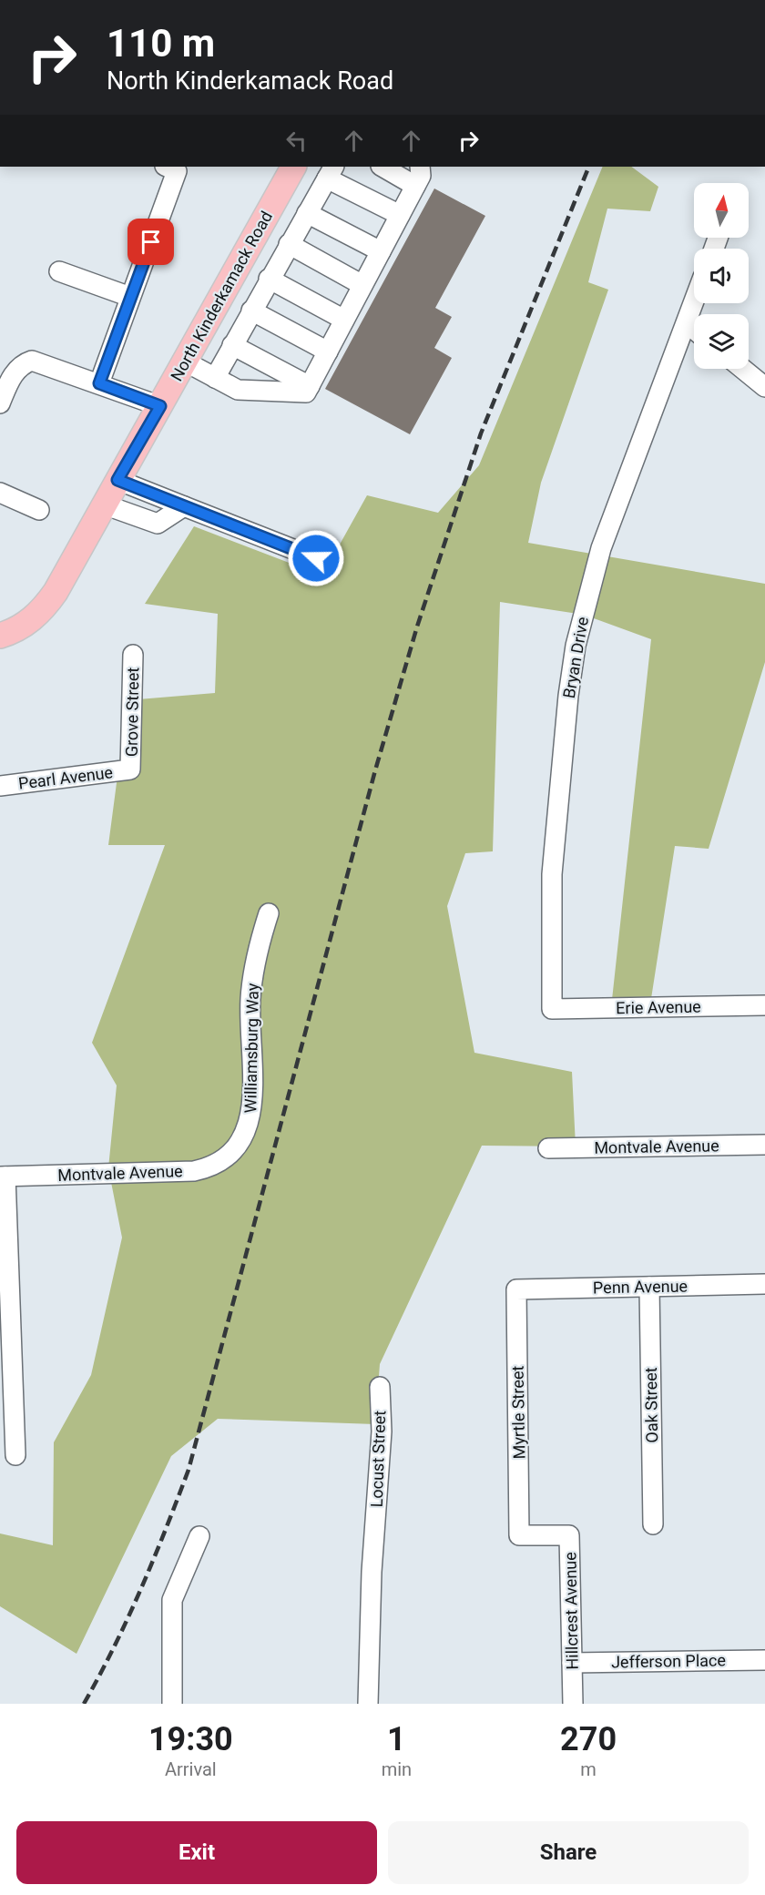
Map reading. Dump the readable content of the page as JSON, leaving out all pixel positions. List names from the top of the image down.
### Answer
{
  "streets": {
    "main road": ["North Kinderkamack Road"],
    "street": [
      "Bryan Drive",
      "Grove Street",
      "Pearl Avenue",
      "Erie Avenue",
      "Williamsburg Way",
      "Montvale Avenue",
      "Penn Avenue",
      "Oak Street",
      "Myrtle Street",
      "Locust Street",
      "Hillcrest Avenue",
      "Jefferson Place"
    ]
  },
  "crossings": [
    ["Bryan Drive", "Erie Avenue"],
    ["Grove Street", "Pearl Avenue"],
    ["Williamsburg Way", "Montvale Avenue"],
    ["Penn Avenue", "Oak Street"],
    ["Penn Avenue", "Myrtle Street"],
    ["Myrtle Street", "Hillcrest Avenue"],
    ["Hillcrest Avenue", "Jefferson Place"]
  ],
  "north": "top",
  "page": {
    "turn": ["110 m", "North Kinderkamack Road"],
    "eta": [
      "19:30",
      "Arrival",
      "1",
      "min",
      "270",
      "m"
    ],
    "buttons": ["Exit", "Share"]
  }
}
